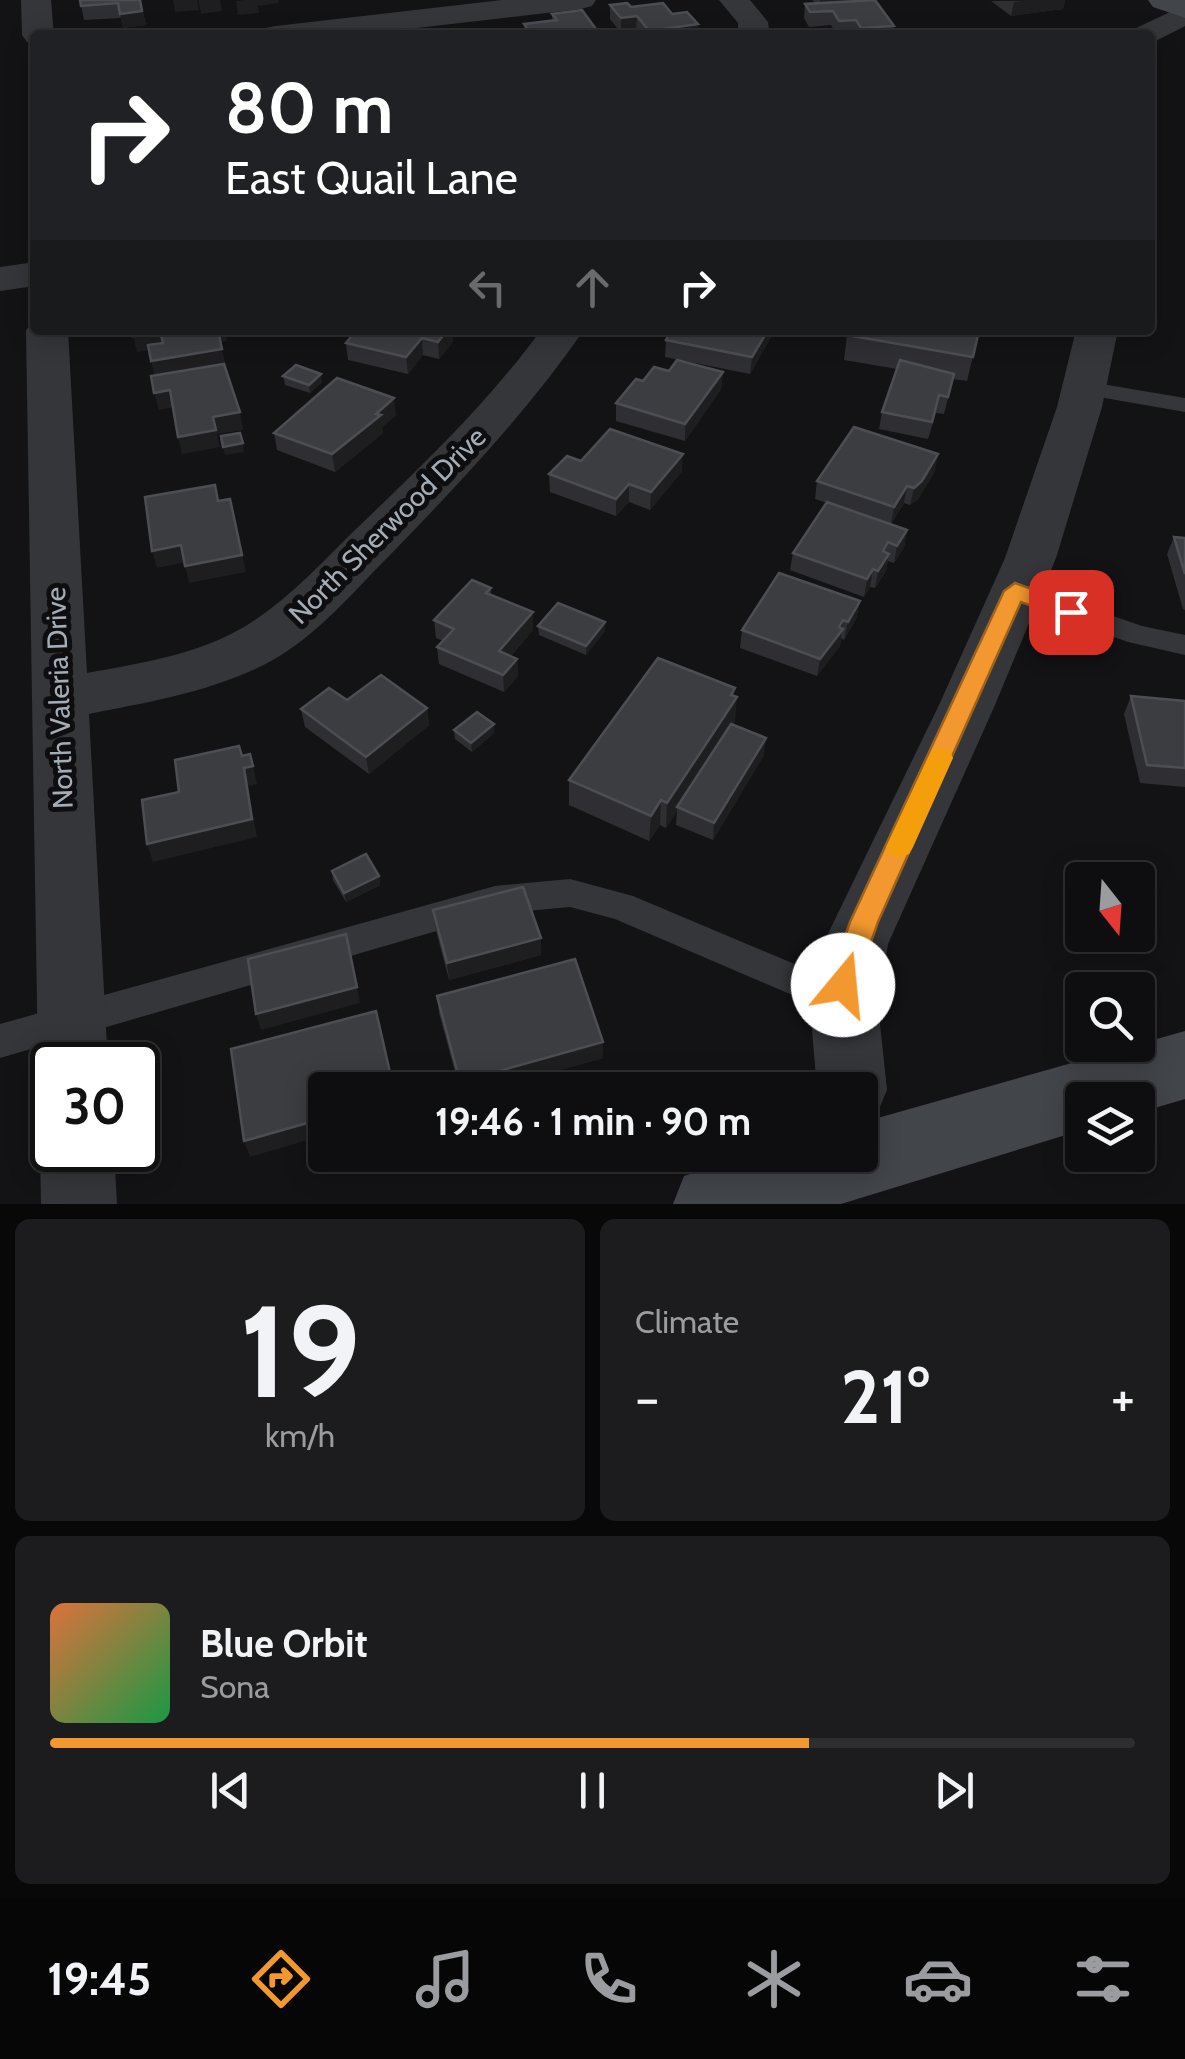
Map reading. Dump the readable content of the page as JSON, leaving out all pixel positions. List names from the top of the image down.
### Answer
{
  "streets": {
    "street": ["North Sherwood Drive", "North Valeria Drive"]
  },
  "crossings": [
    ["North Sherwood Drive", "North Valeria Drive"]
  ],
  "north": "bottom",
  "page": {
    "turn": ["80 m", "East Quail Lane"],
    "limit": "30",
    "trip": "19:46 · 1 min · 90 m",
    "tile": [
      ["19", "km/h"],
      "Climate"
    ],
    "heat": ["−", "21°", "+"],
    "song": ["Blue Orbit", "Sona"],
    "tabs": "19:45"
  }
}
